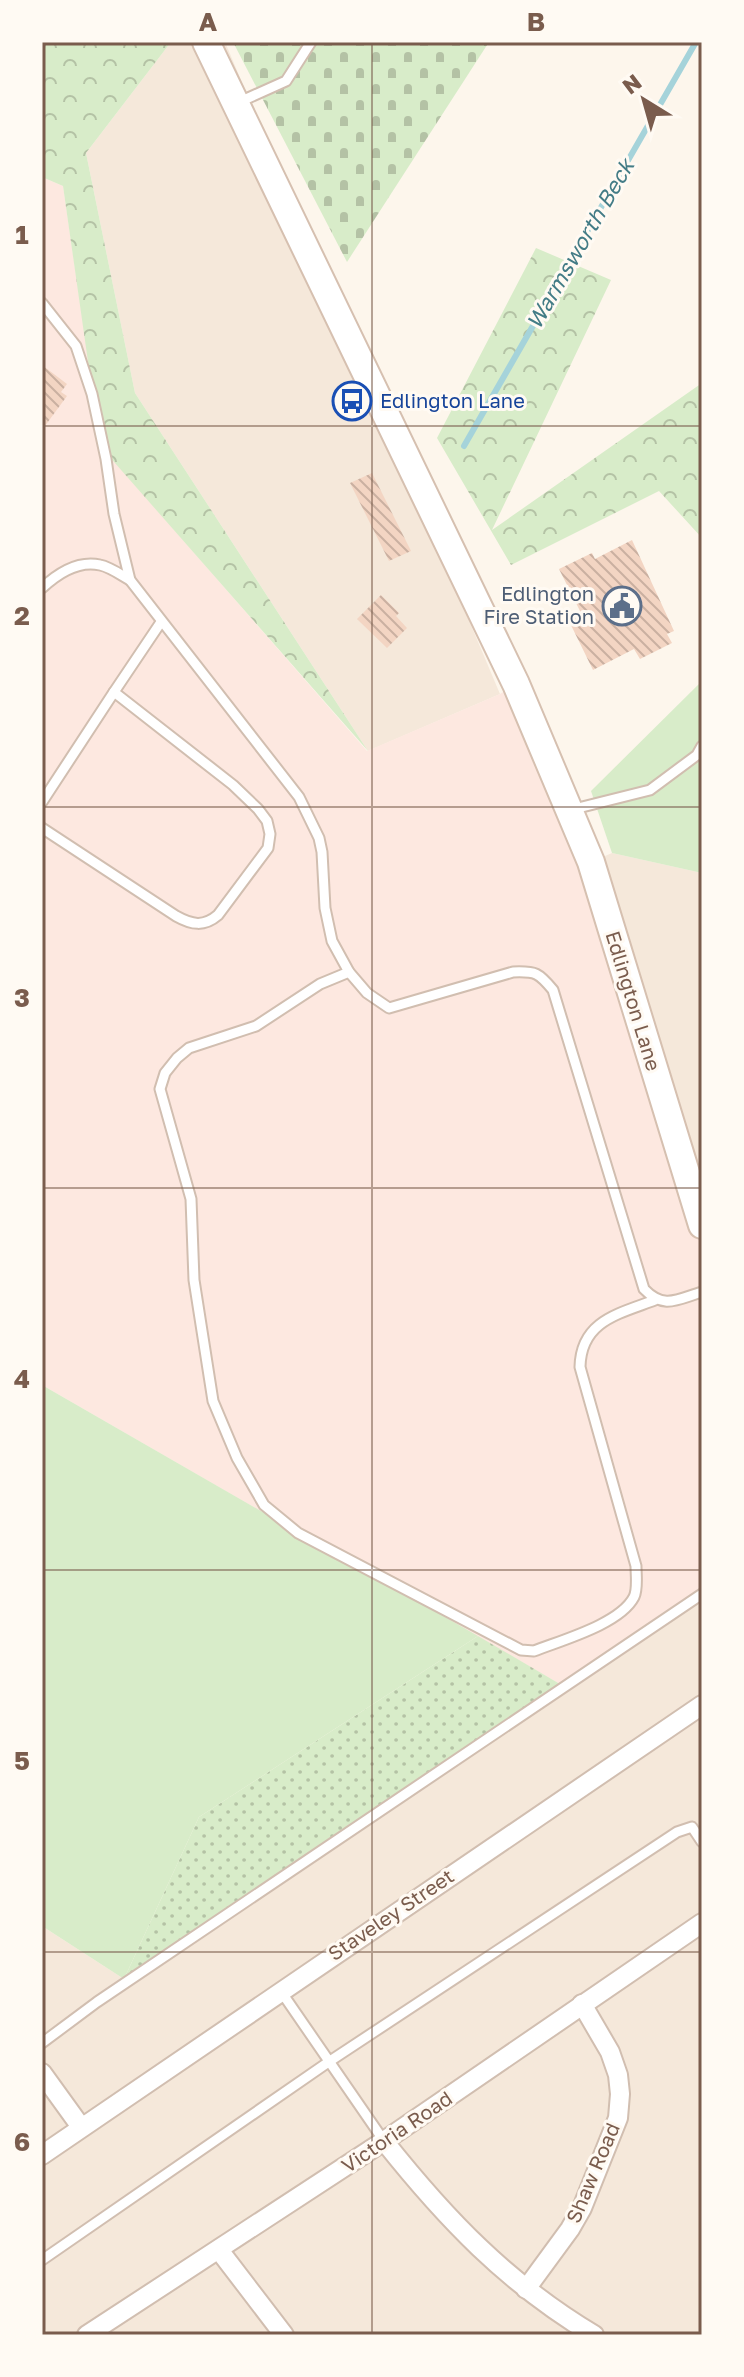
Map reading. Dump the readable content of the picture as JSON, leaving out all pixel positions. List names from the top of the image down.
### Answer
{
  "streets": {
    "main road": ["Edlington Lane"],
    "street": ["Staveley Street", "Victoria Road", "Shaw Road"]
  },
  "crossings": [
    ["Victoria Road", "Shaw Road"]
  ],
  "water": ["Warmsworth Beck"],
  "places": {
    "bus stop": ["Edlington Lane"],
    "public building": ["Edlington Fire Station"]
  },
  "north": "top left",
  "grid": {
    "columns": ["A", "B"],
    "rows": [
      "1",
      "2",
      "3",
      "4",
      "5",
      "6"
    ]
  }
}
